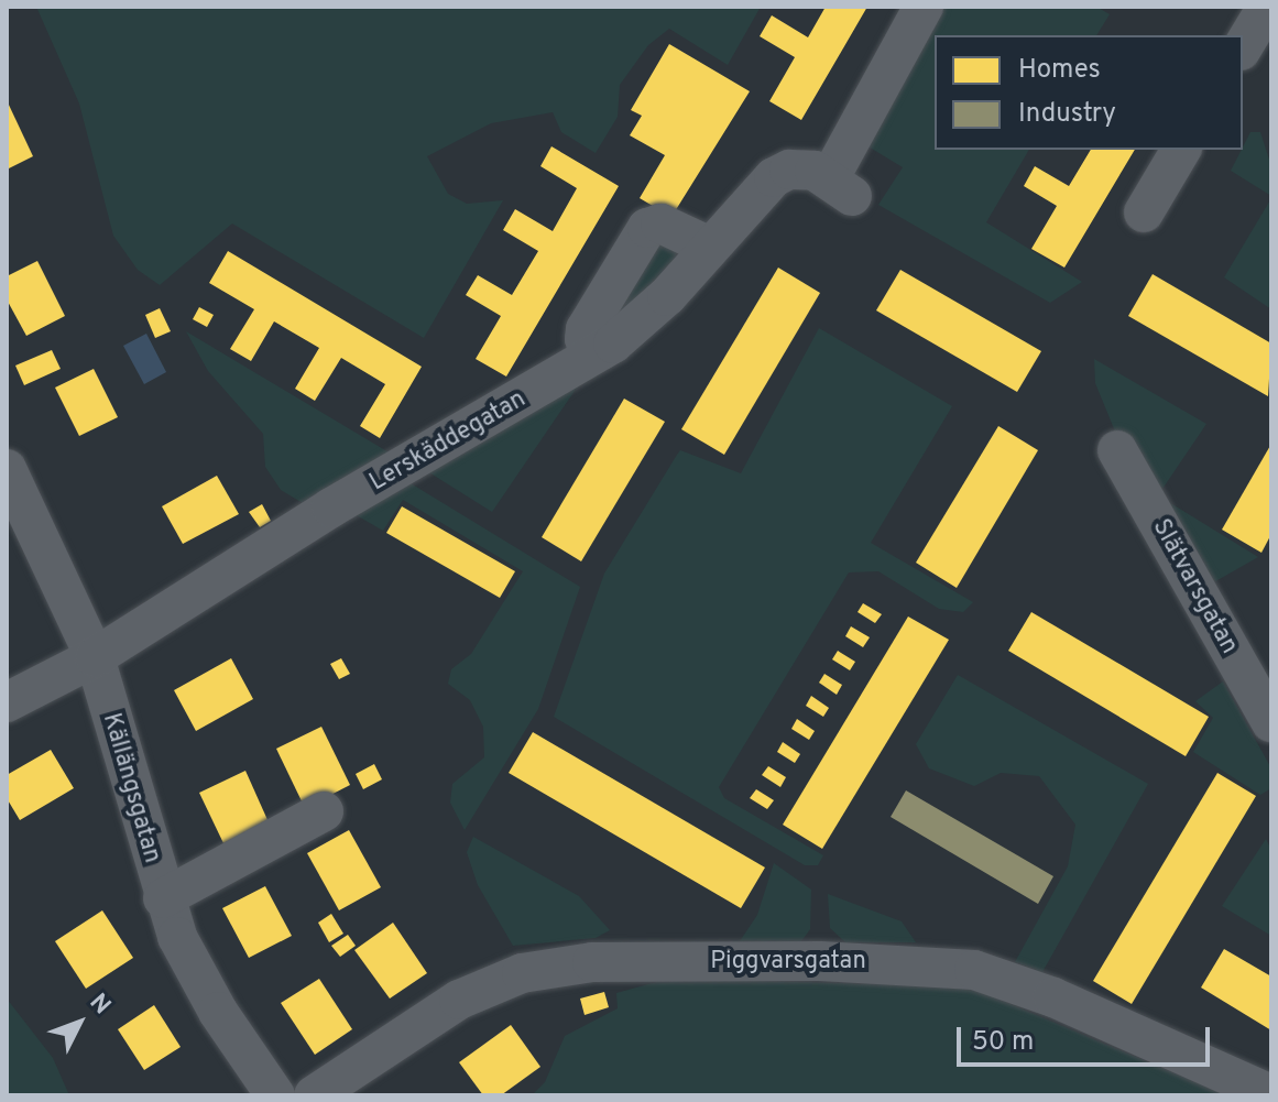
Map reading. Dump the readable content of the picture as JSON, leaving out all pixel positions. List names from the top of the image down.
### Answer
{
  "streets": {
    "street": [
      "Lerskäddegatan",
      "Slätvarsgatan",
      "Källängsgatan",
      "Piggvarsgatan"
    ]
  },
  "crossings": [
    ["Lerskäddegatan", "Källängsgatan"]
  ],
  "legend": ["Homes", "Industry"],
  "scale_bar": "50 m",
  "north": "top right"
}
